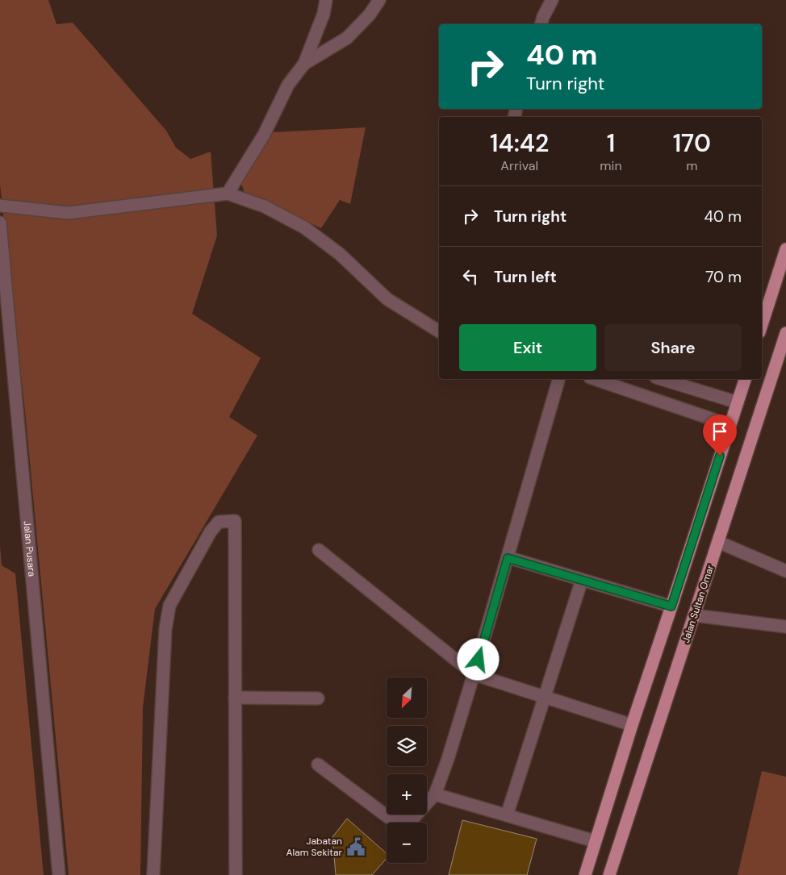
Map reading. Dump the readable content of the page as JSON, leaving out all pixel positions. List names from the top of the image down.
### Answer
{
  "streets": {
    "main road": ["Jalan Sultan Omar"],
    "street": ["Jalan Pusara"]
  },
  "places": {
    "public building": ["Jabatan Alam Sekitar"]
  },
  "north": "bottom left",
  "page": {
    "turn": ["40 m", "Turn right"],
    "eta": [
      "14:42",
      "Arrival",
      "1",
      "min",
      "170",
      "m"
    ],
    "list": [
      {
        "name": "Turn right",
        "value": "40 m"
      },
      {
        "name": "Turn left",
        "value": "70 m"
      }
    ],
    "buttons": ["Exit", "Share"],
    "map_buttons": ["+", "−"]
  }
}
